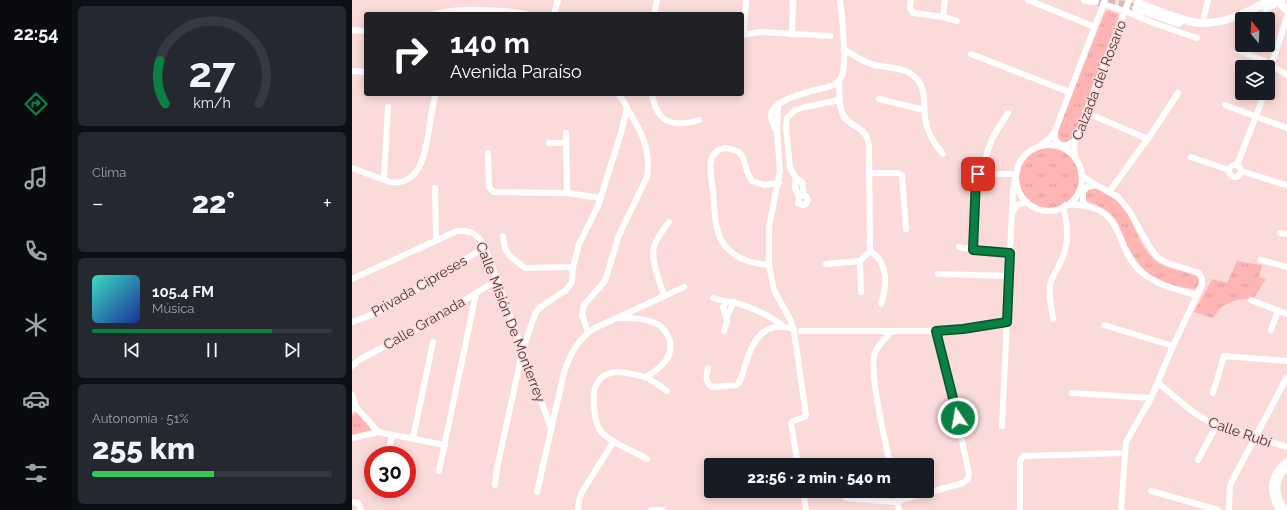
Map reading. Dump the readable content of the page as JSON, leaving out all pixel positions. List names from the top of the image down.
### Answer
{
  "streets": {
    "street": [
      "Calzada del Rosario",
      "Privada Cipreses",
      "Calle Misión De Monterrey",
      "Calle Granada",
      "Calle Rubí"
    ]
  },
  "crossings": [
    ["Privada Cipreses", "Calle Misión De Monterrey"],
    ["Calle Misión De Monterrey", "Calle Granada"]
  ],
  "north": "top",
  "page": {
    "tabs": "22:54",
    "turn": ["140 m", "Avenida Paraíso"],
    "tile": [
      "Clima",
      ["Autonomía · 51%", "255 km"]
    ],
    "heat": ["−", "22°", "+"],
    "song": ["105.4 FM", "Música"],
    "limit": "30",
    "trip": "22:56 · 2 min · 540 m",
    "gauge": ["27", "km/h"]
  }
}
